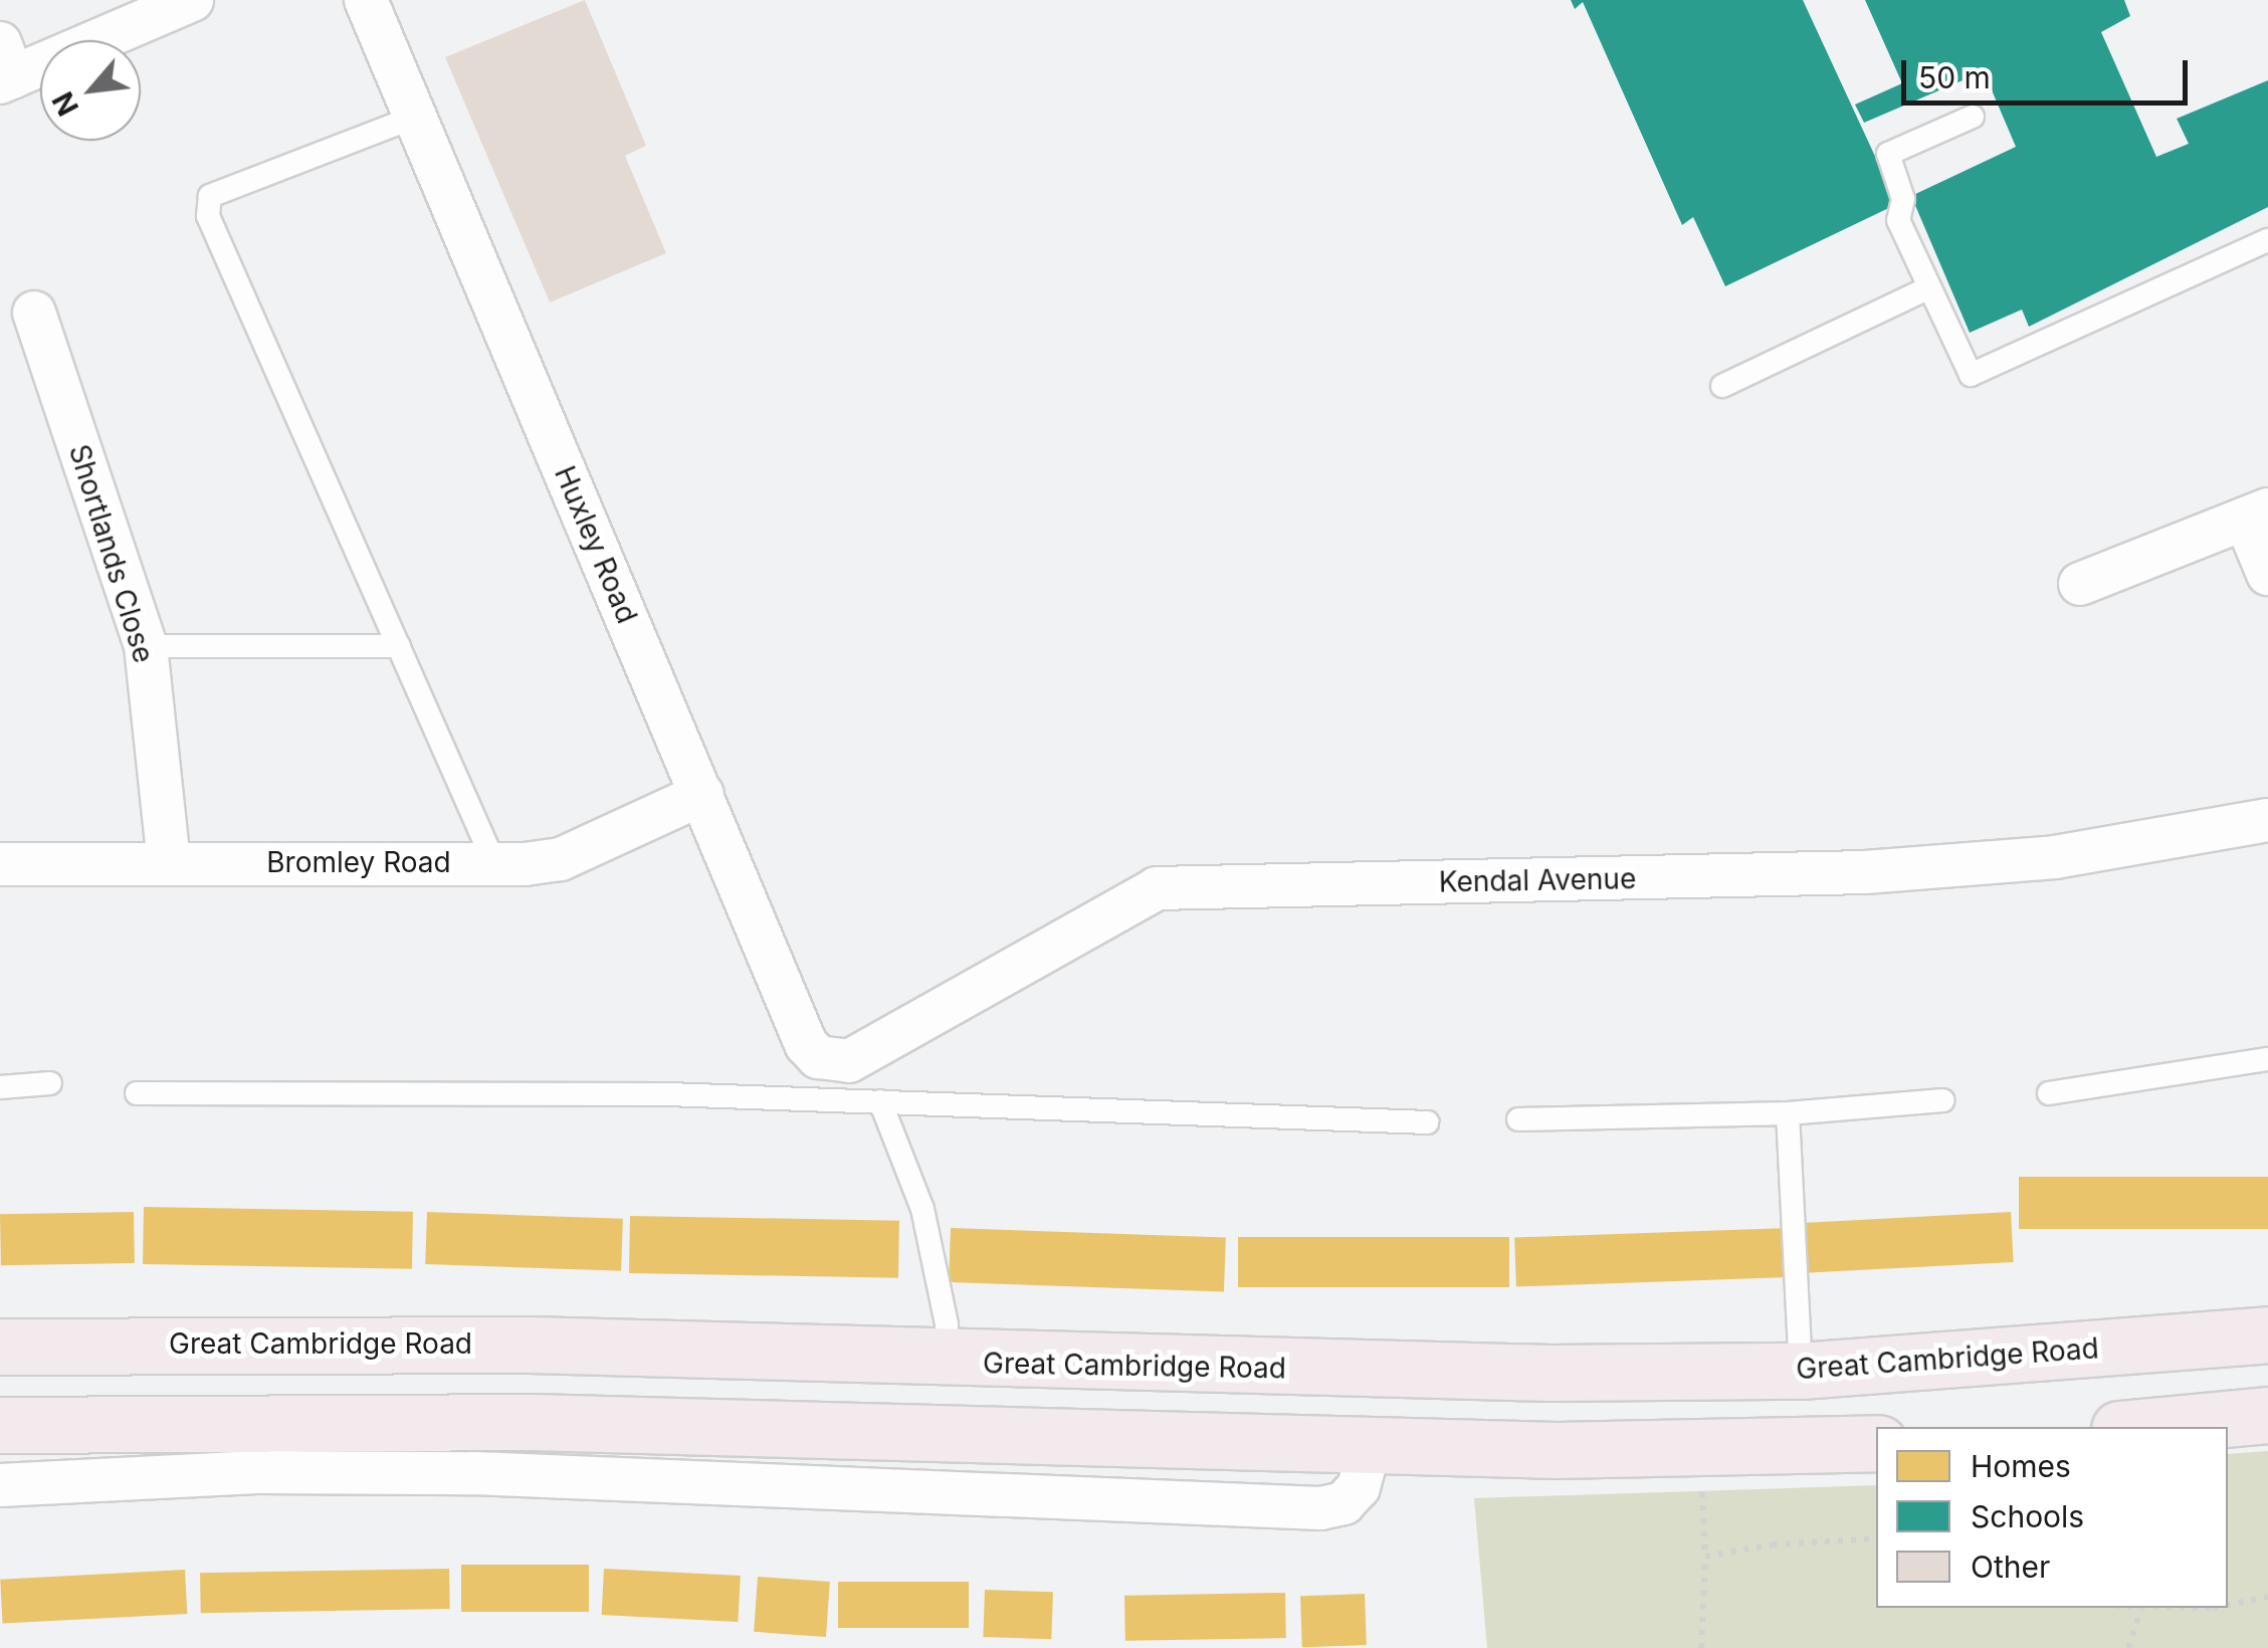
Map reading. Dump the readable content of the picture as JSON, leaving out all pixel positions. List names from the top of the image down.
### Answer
{
  "streets": {
    "highway": ["Great Cambridge Road"],
    "street": [
      "Huxley Road",
      "Shortlands Close",
      "Bromley Road",
      "Kendal Avenue"
    ]
  },
  "crossings": [
    ["Huxley Road", "Bromley Road"],
    ["Huxley Road", "Kendal Avenue"],
    ["Shortlands Close", "Bromley Road"]
  ],
  "legend": ["Homes", "Schools", "Other"],
  "scale_bar": "50 m",
  "north": "bottom left"
}
